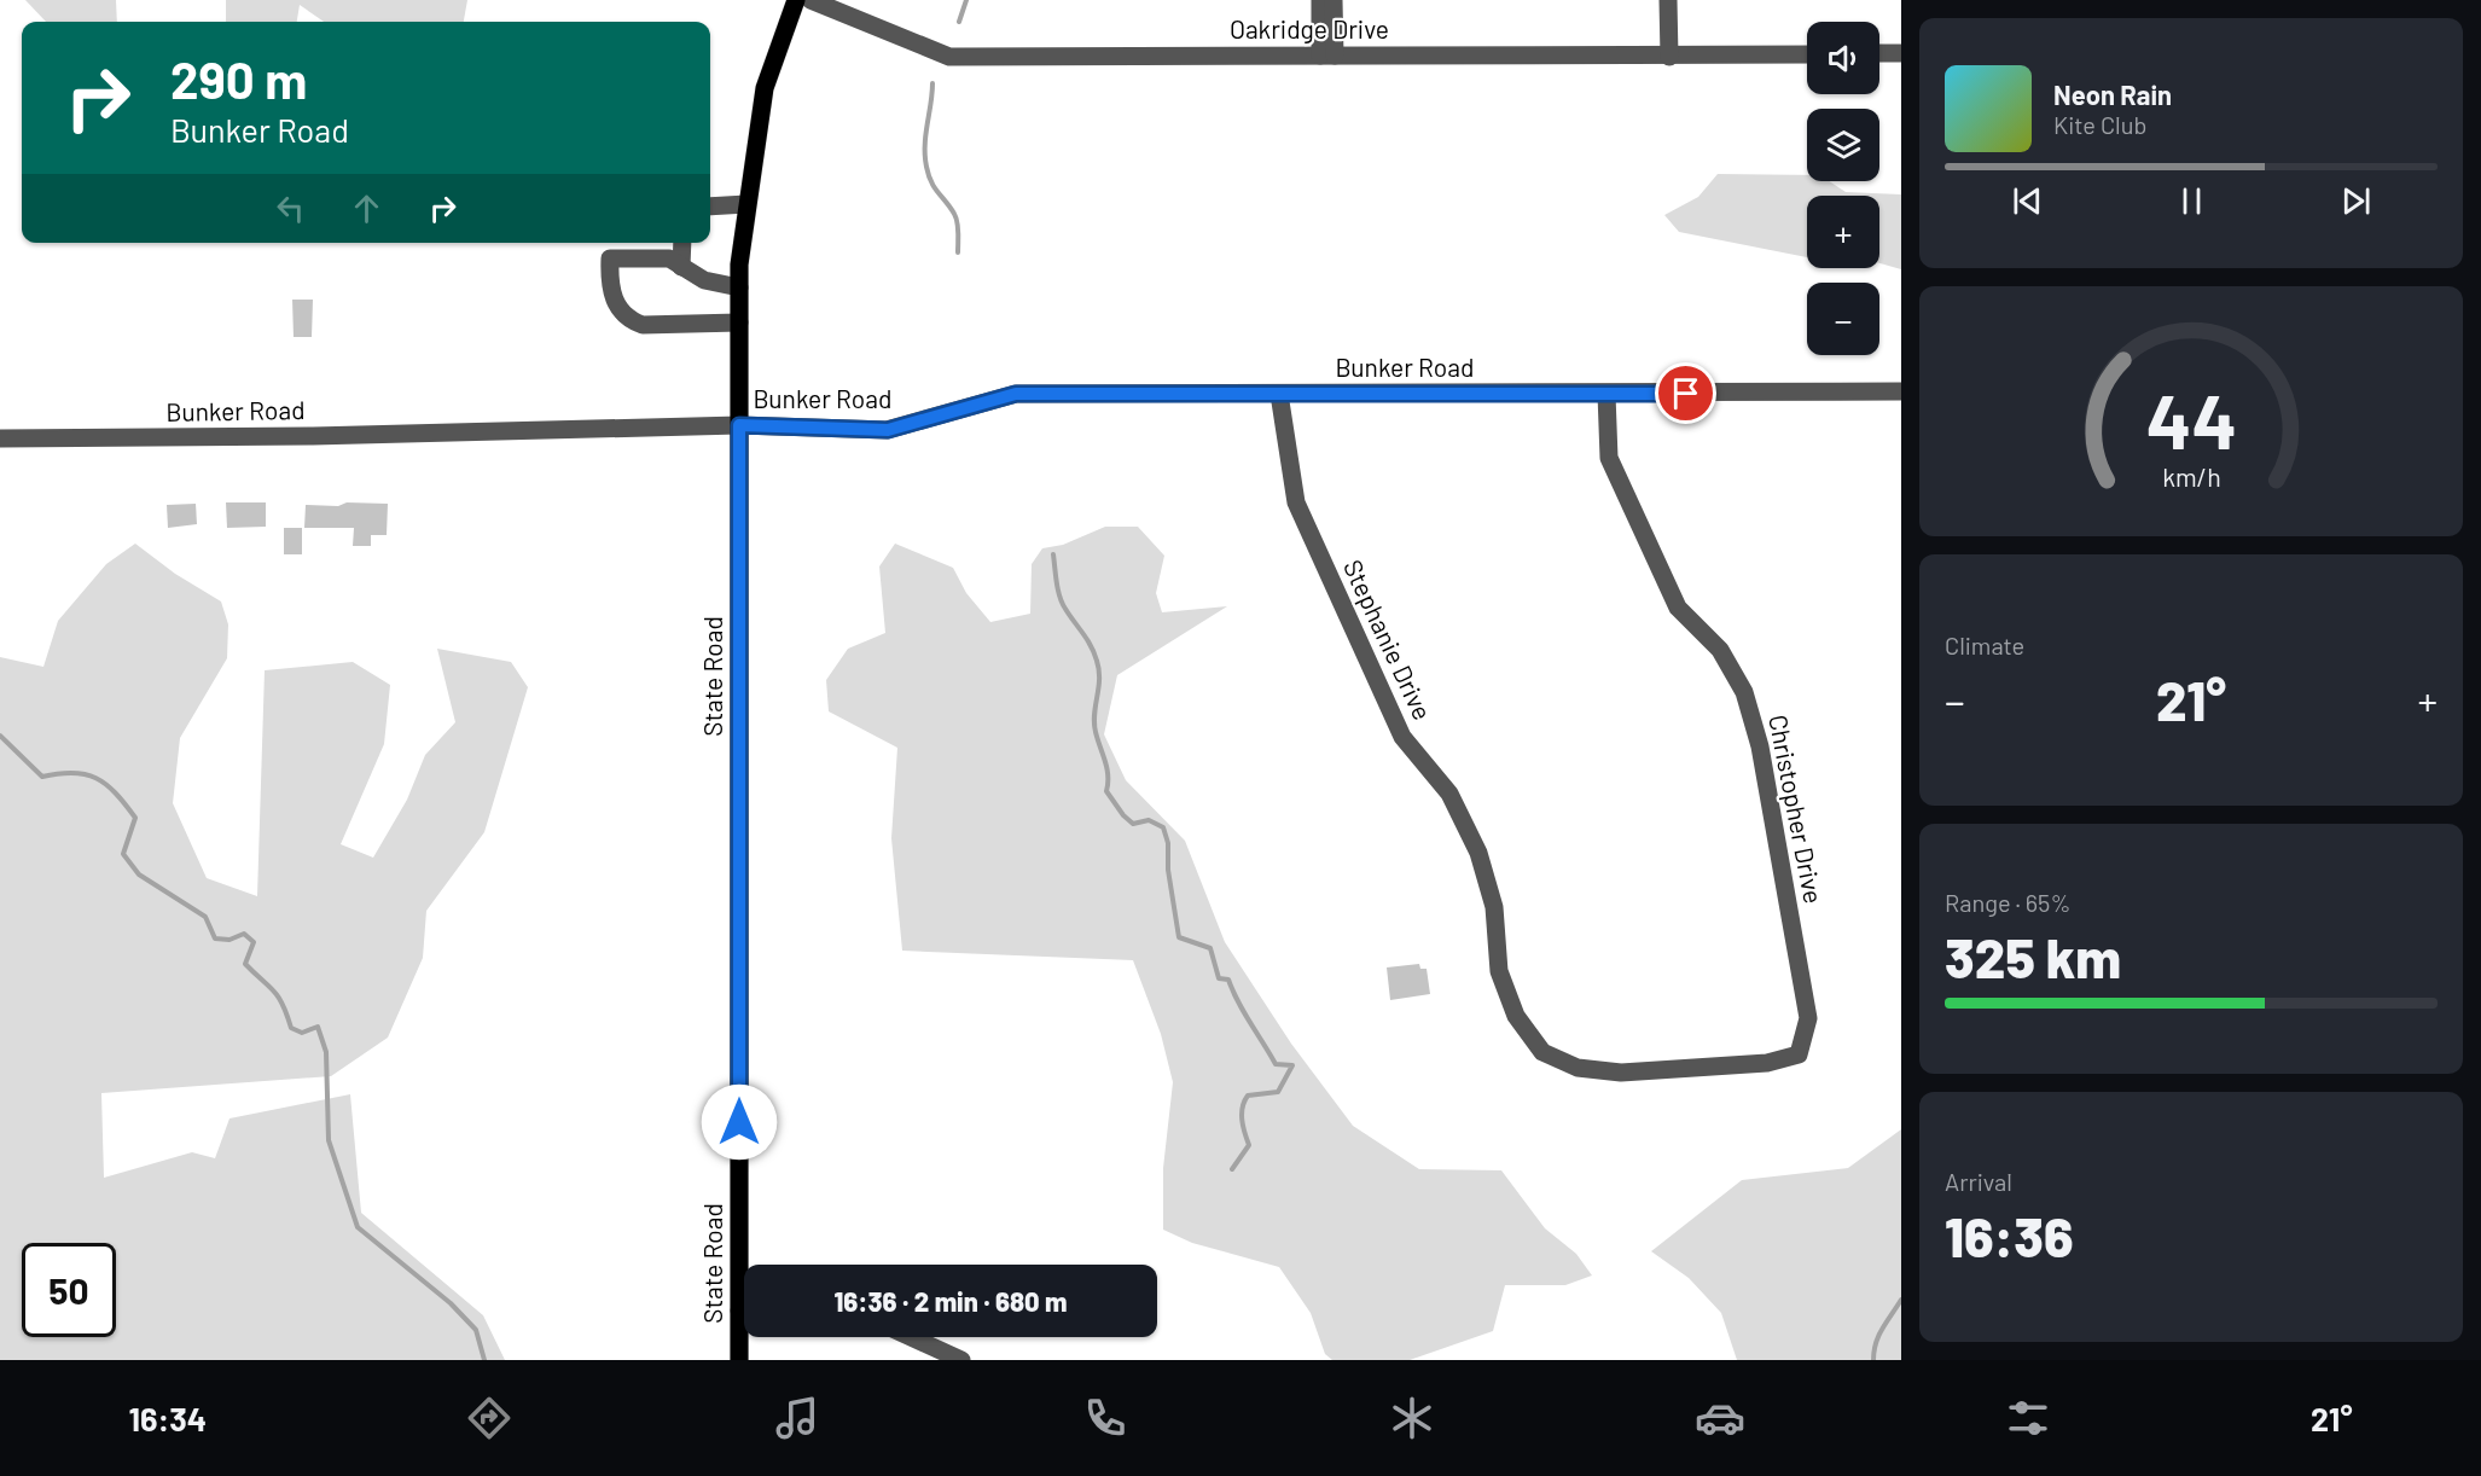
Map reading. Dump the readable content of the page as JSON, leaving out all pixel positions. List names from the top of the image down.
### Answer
{
  "streets": {
    "main road": ["State Road"],
    "street": [
      "Oakridge Drive",
      "Bunker Road",
      "Stephanie Drive",
      "Christopher Drive"
    ]
  },
  "crossings": [
    ["Bunker Road", "Stephanie Drive"],
    ["Bunker Road", "State Road"],
    ["Bunker Road", "Christopher Drive"],
    ["Stephanie Drive", "Christopher Drive"]
  ],
  "page": {
    "map_buttons": ["+", "−"],
    "turn": ["290 m", "Bunker Road"],
    "song": ["Neon Rain", "Kite Club"],
    "tile": [
      "Climate",
      ["Range · 65%", "325 km"],
      ["Arrival", "16:36"]
    ],
    "heat": ["−", "21°", "+"],
    "limit": "50",
    "trip": "16:36 · 2 min · 680 m",
    "tabs": ["16:34", "21°"],
    "gauge": ["44", "km/h"]
  }
}
